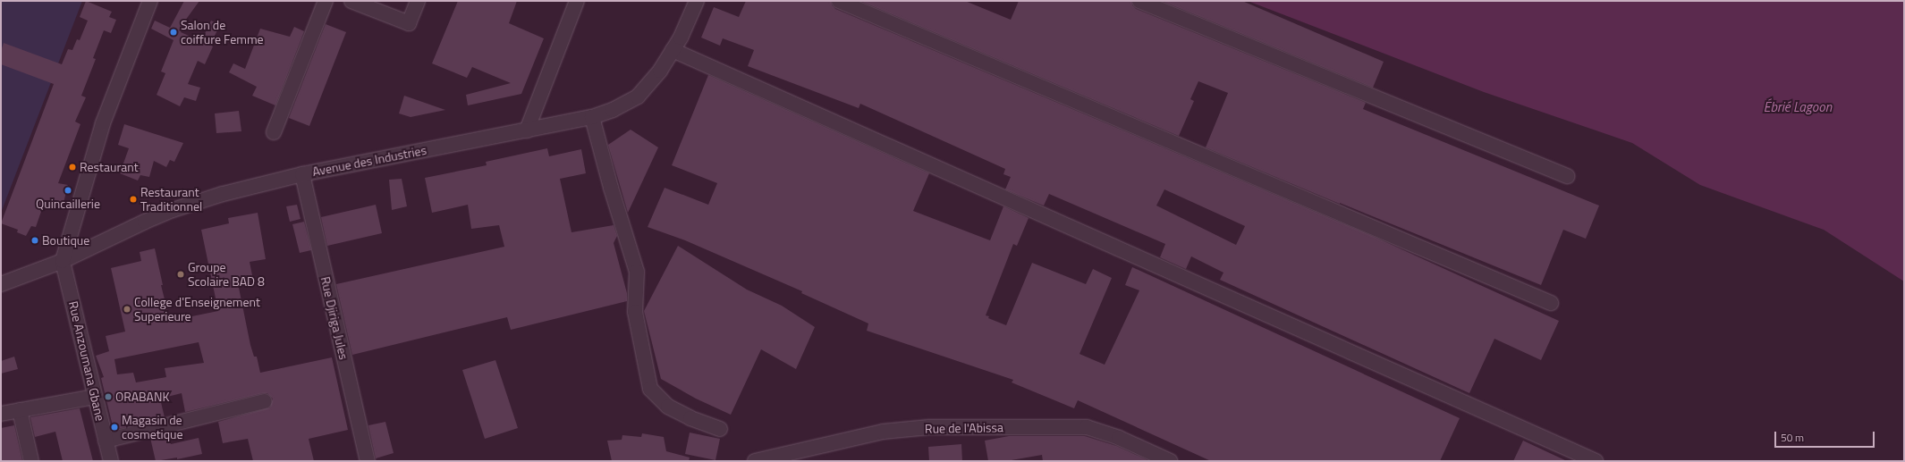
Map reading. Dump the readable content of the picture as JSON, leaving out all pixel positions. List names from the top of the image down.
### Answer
{
  "streets": {
    "street": [
      "Avenue des Industries",
      "Rue Djiriga Jules",
      "Rue Anzoumana Gbane",
      "Rue de l'Abissa"
    ]
  },
  "crossings": [
    ["Avenue des Industries", "Rue Djiriga Jules"],
    ["Avenue des Industries", "Rue Anzoumana Gbane"]
  ],
  "water": ["Ébrié Lagoon"],
  "places": [
    "Salon de coiffure Femme",
    "Restaurant",
    "Quincaillerie",
    "Restaurant Traditionnel",
    "Boutique",
    "Groupe Scolaire BAD 8",
    "College d'Enseignement Superieure",
    "ORABANK",
    "Magasin de cosmetique"
  ],
  "scale_bar": "50 m"
}
